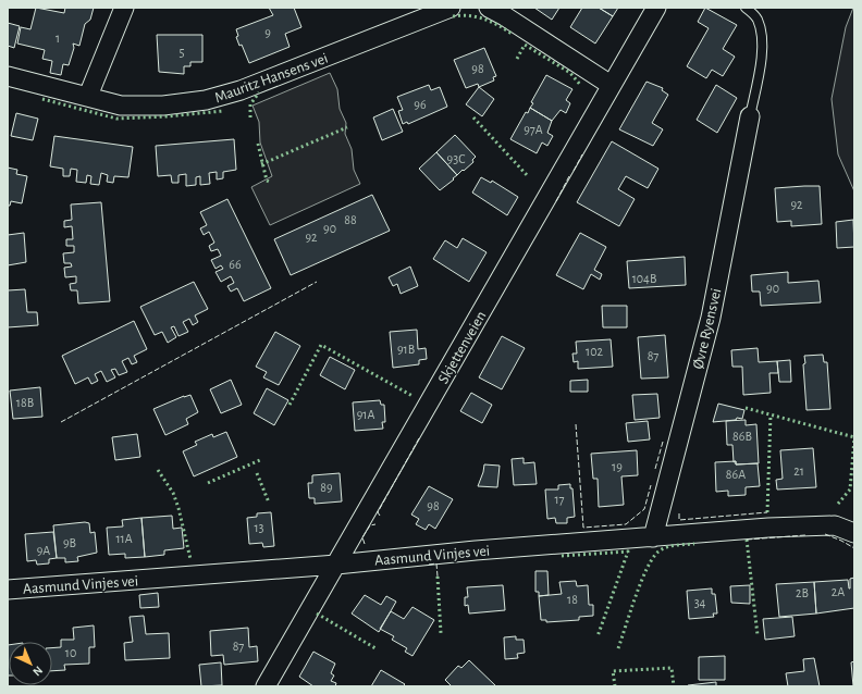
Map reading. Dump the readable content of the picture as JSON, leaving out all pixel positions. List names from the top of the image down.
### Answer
{
  "streets": {
    "street": [
      "Mauritz Hansens vei",
      "Øvre Ryensvei",
      "Skjettenveien",
      "Aasmund Vinjes vei"
    ]
  },
  "crossings": [
    ["Øvre Ryensvei", "Aasmund Vinjes vei"],
    ["Skjettenveien", "Aasmund Vinjes vei"]
  ],
  "house_numbers": [
    "9",
    "1",
    "5",
    "98",
    "96",
    "97A",
    "93C",
    "92",
    "88",
    "90",
    "92",
    "66",
    "104B",
    "90",
    "91B",
    "102",
    "87",
    "18B",
    "91A",
    "86B",
    "19",
    "21",
    "86A",
    "89",
    "17",
    "98",
    "13",
    "11A",
    "9B",
    "9A",
    "2A",
    "2B",
    "18",
    "34",
    "87",
    "10"
  ],
  "north": "bottom right"
}
